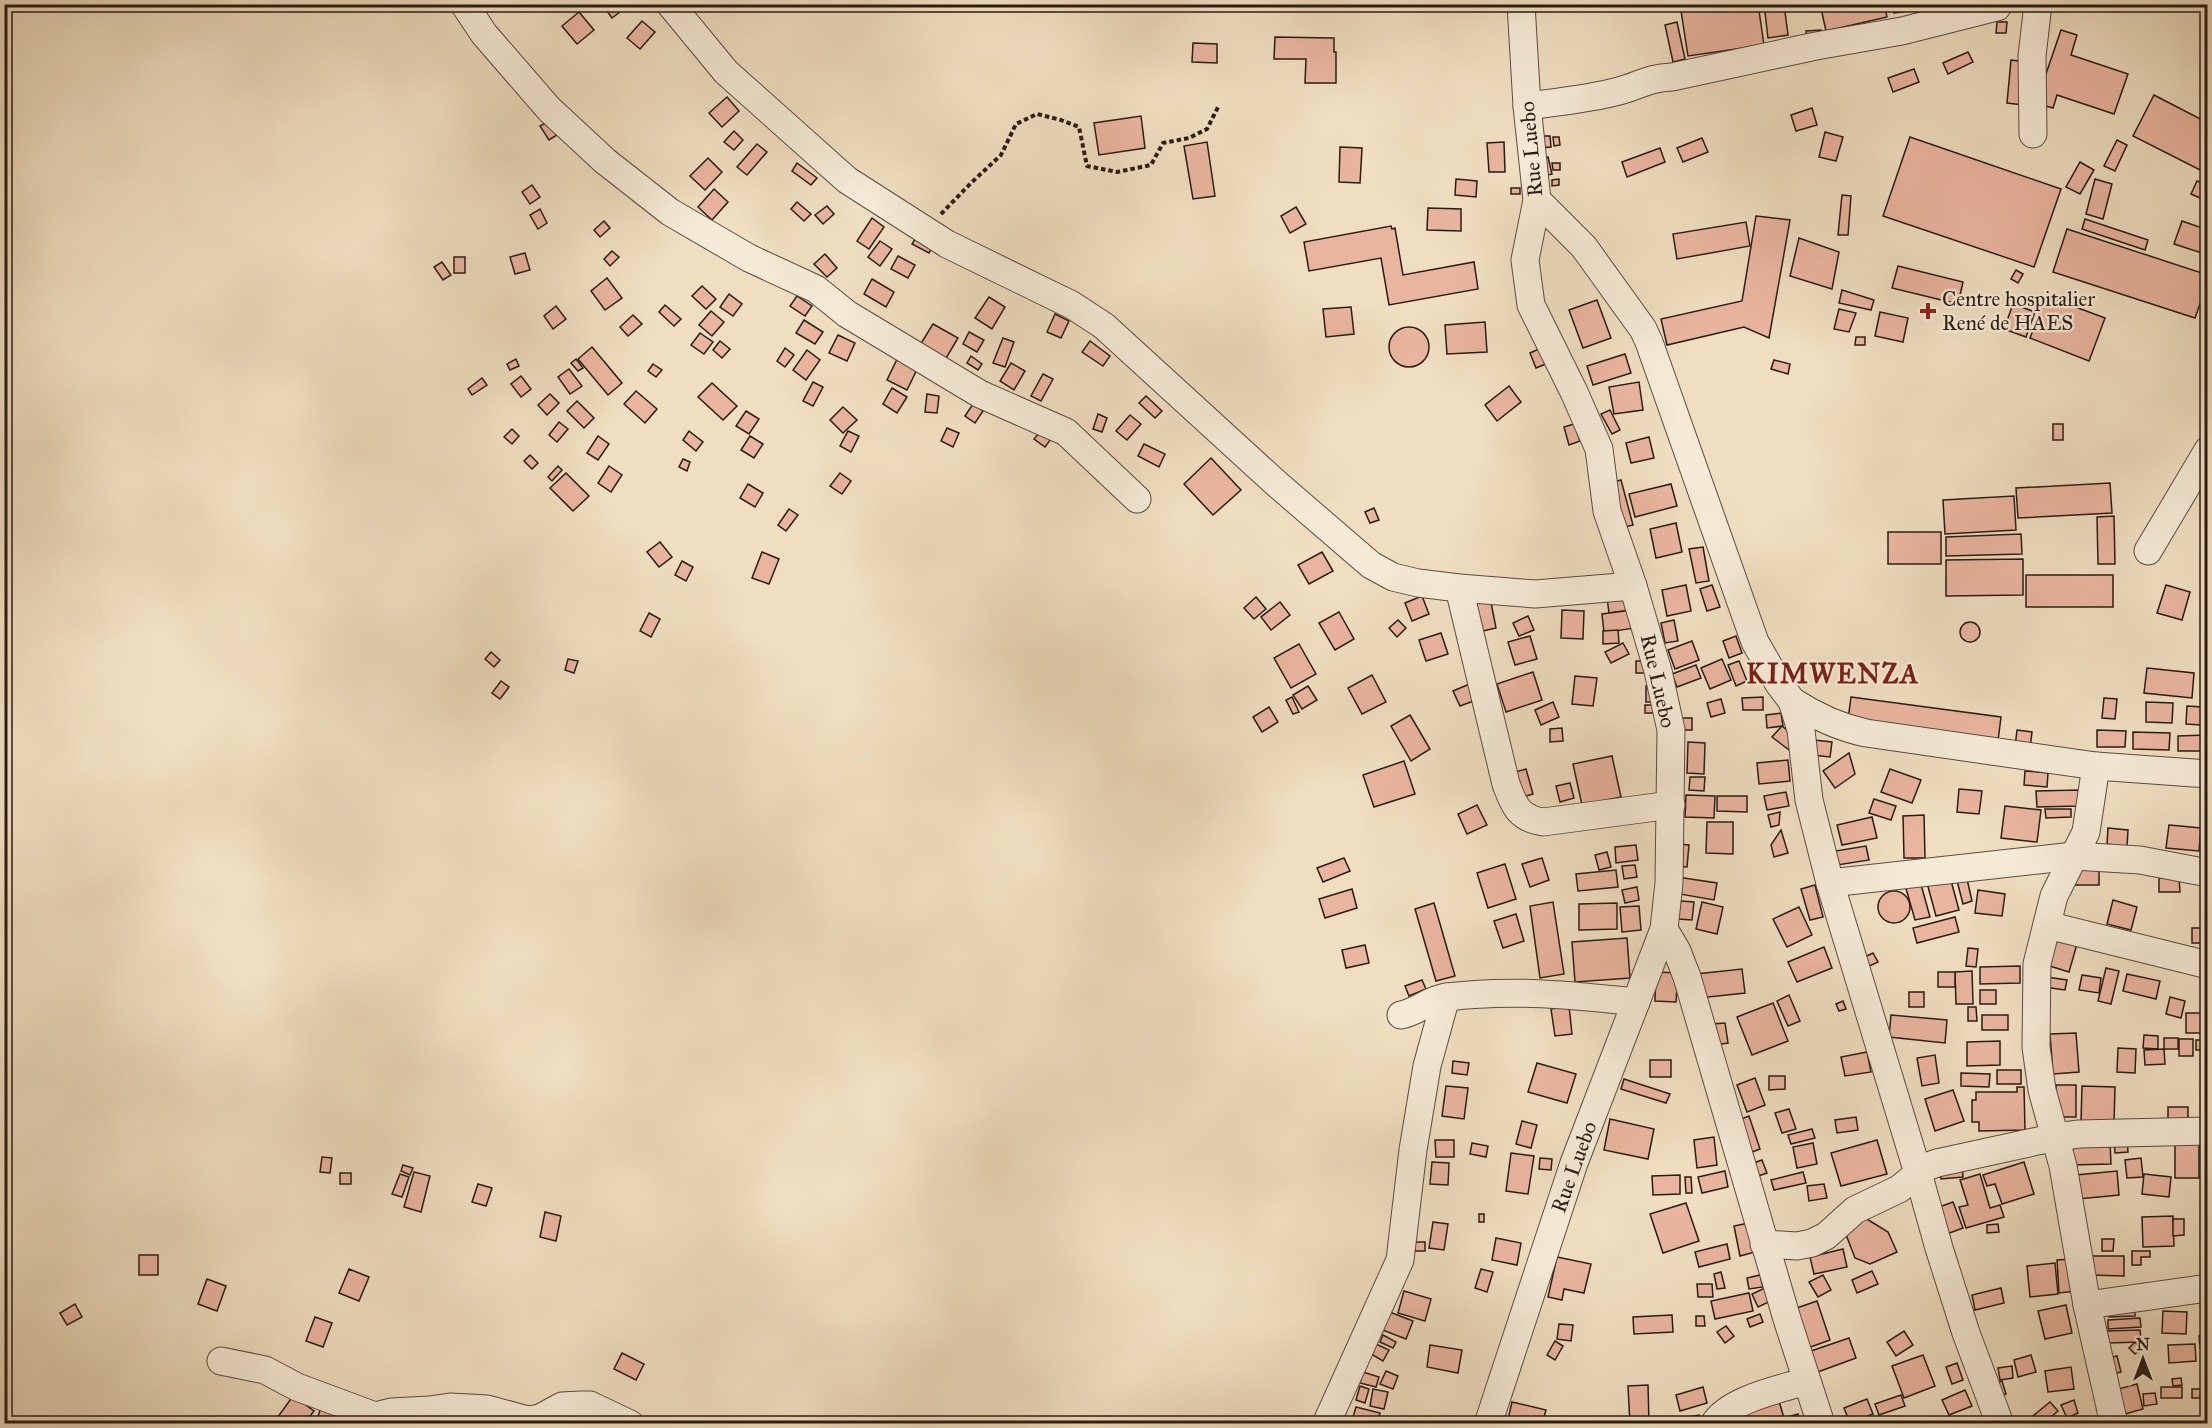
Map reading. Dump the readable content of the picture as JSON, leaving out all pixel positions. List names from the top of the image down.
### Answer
{
  "streets": {
    "street": ["Rue Luebo"]
  },
  "districts": ["KIMWENZA"],
  "places": {
    "health": ["Centre hospitalier René de HAES"]
  },
  "north": "top"
}
